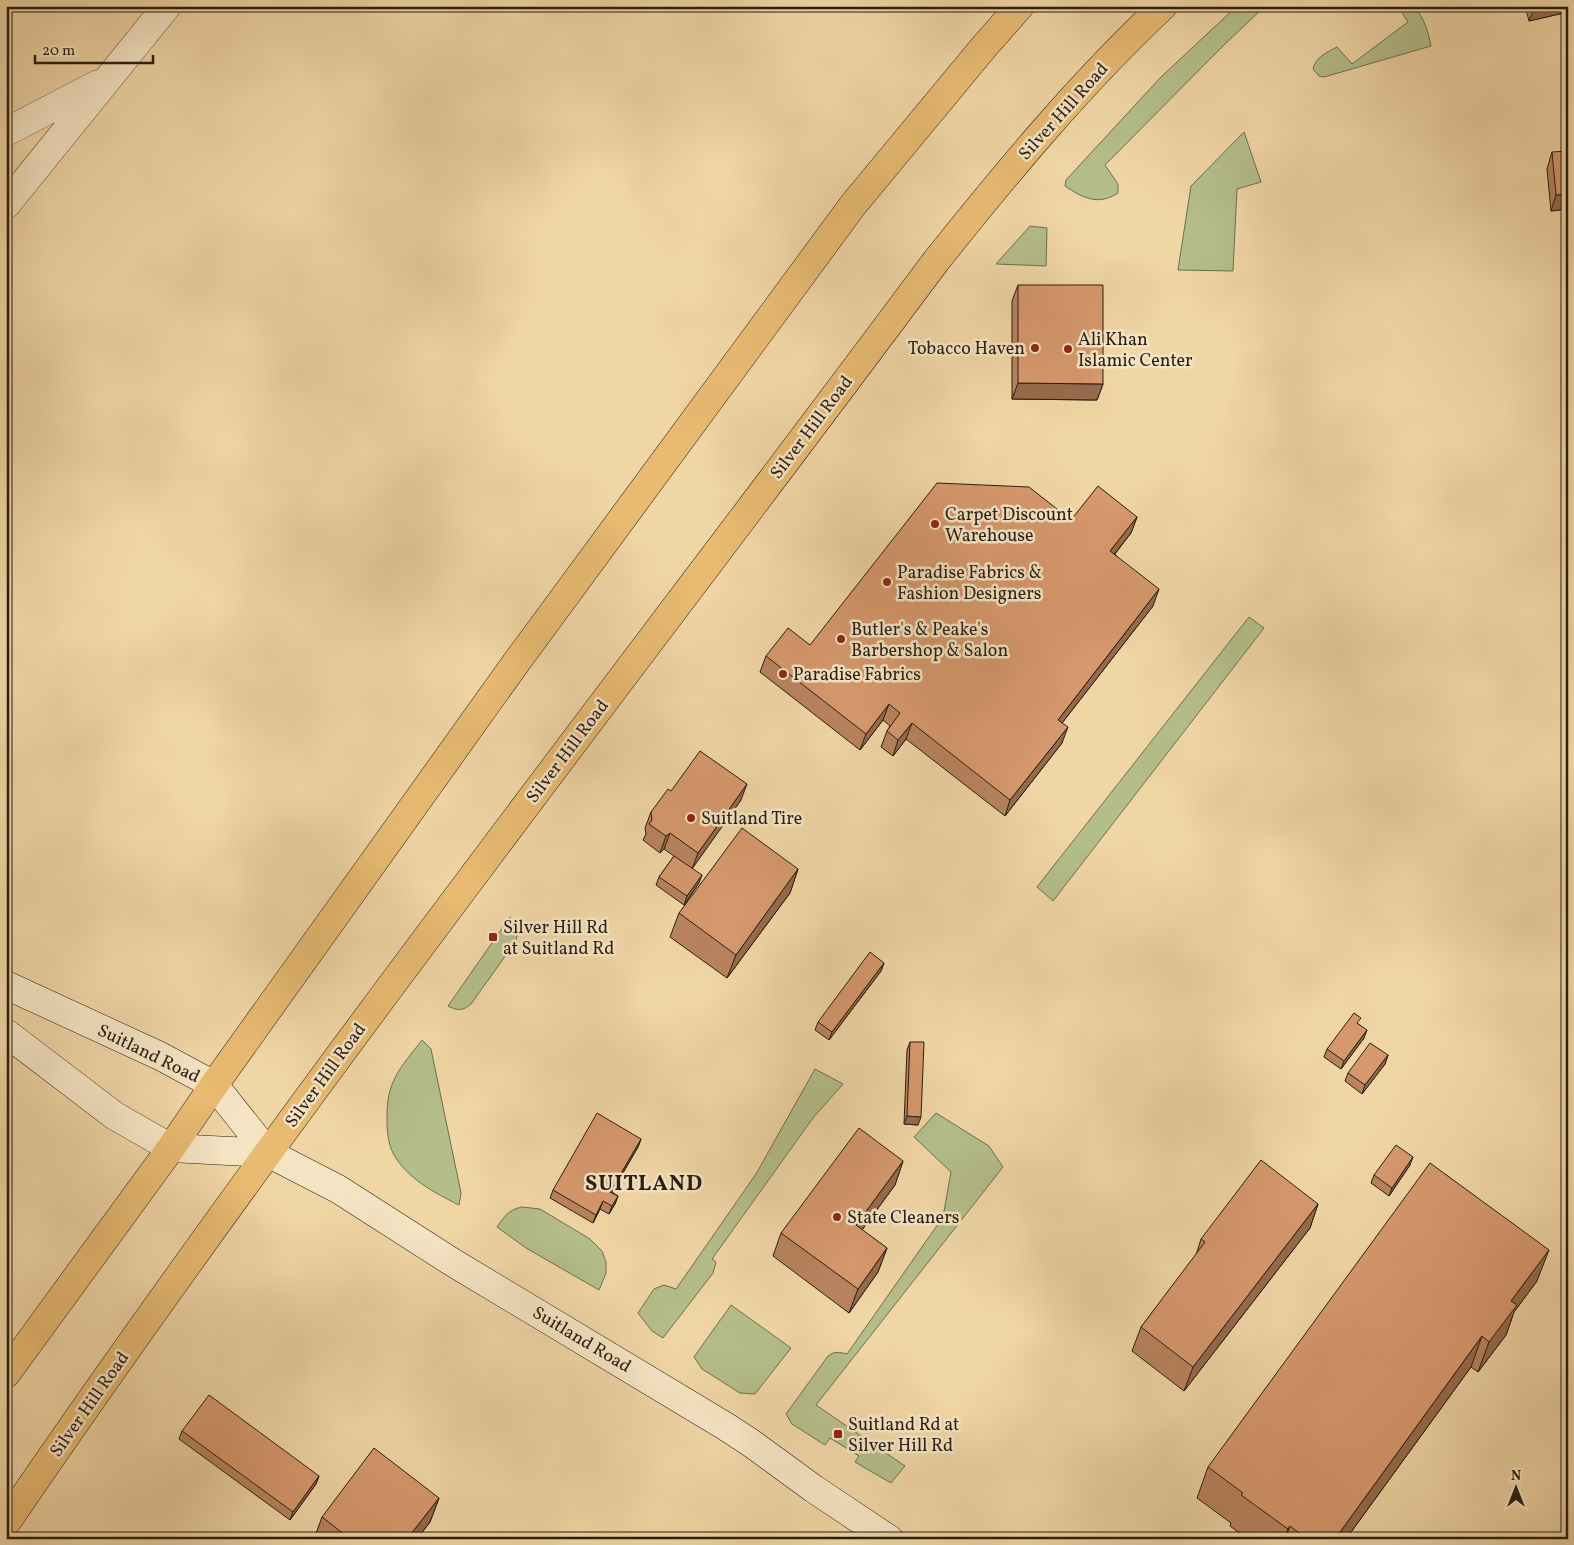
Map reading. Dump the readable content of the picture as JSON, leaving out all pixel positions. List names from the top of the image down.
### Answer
{
  "streets": {
    "main road": ["Silver Hill Road", "Suitland Road"]
  },
  "crossings": [
    ["Silver Hill Road", "Suitland Road"]
  ],
  "districts": ["SUITLAND"],
  "places": {
    "other": [
      "Tobacco Haven",
      "Ali Khan Islamic Center",
      "Carpet Discount Warehouse",
      "Paradise Fabrics & Fashion Designers",
      "Butler's & Peake's Barbershop & Salon",
      "Paradise Fabrics",
      "Suitland Tire",
      "State Cleaners"
    ],
    "transit": ["Silver Hill Rd at Suitland Rd", "Suitland Rd at Silver Hill Rd"]
  },
  "scale_bar": "20 m",
  "north": "top"
}
